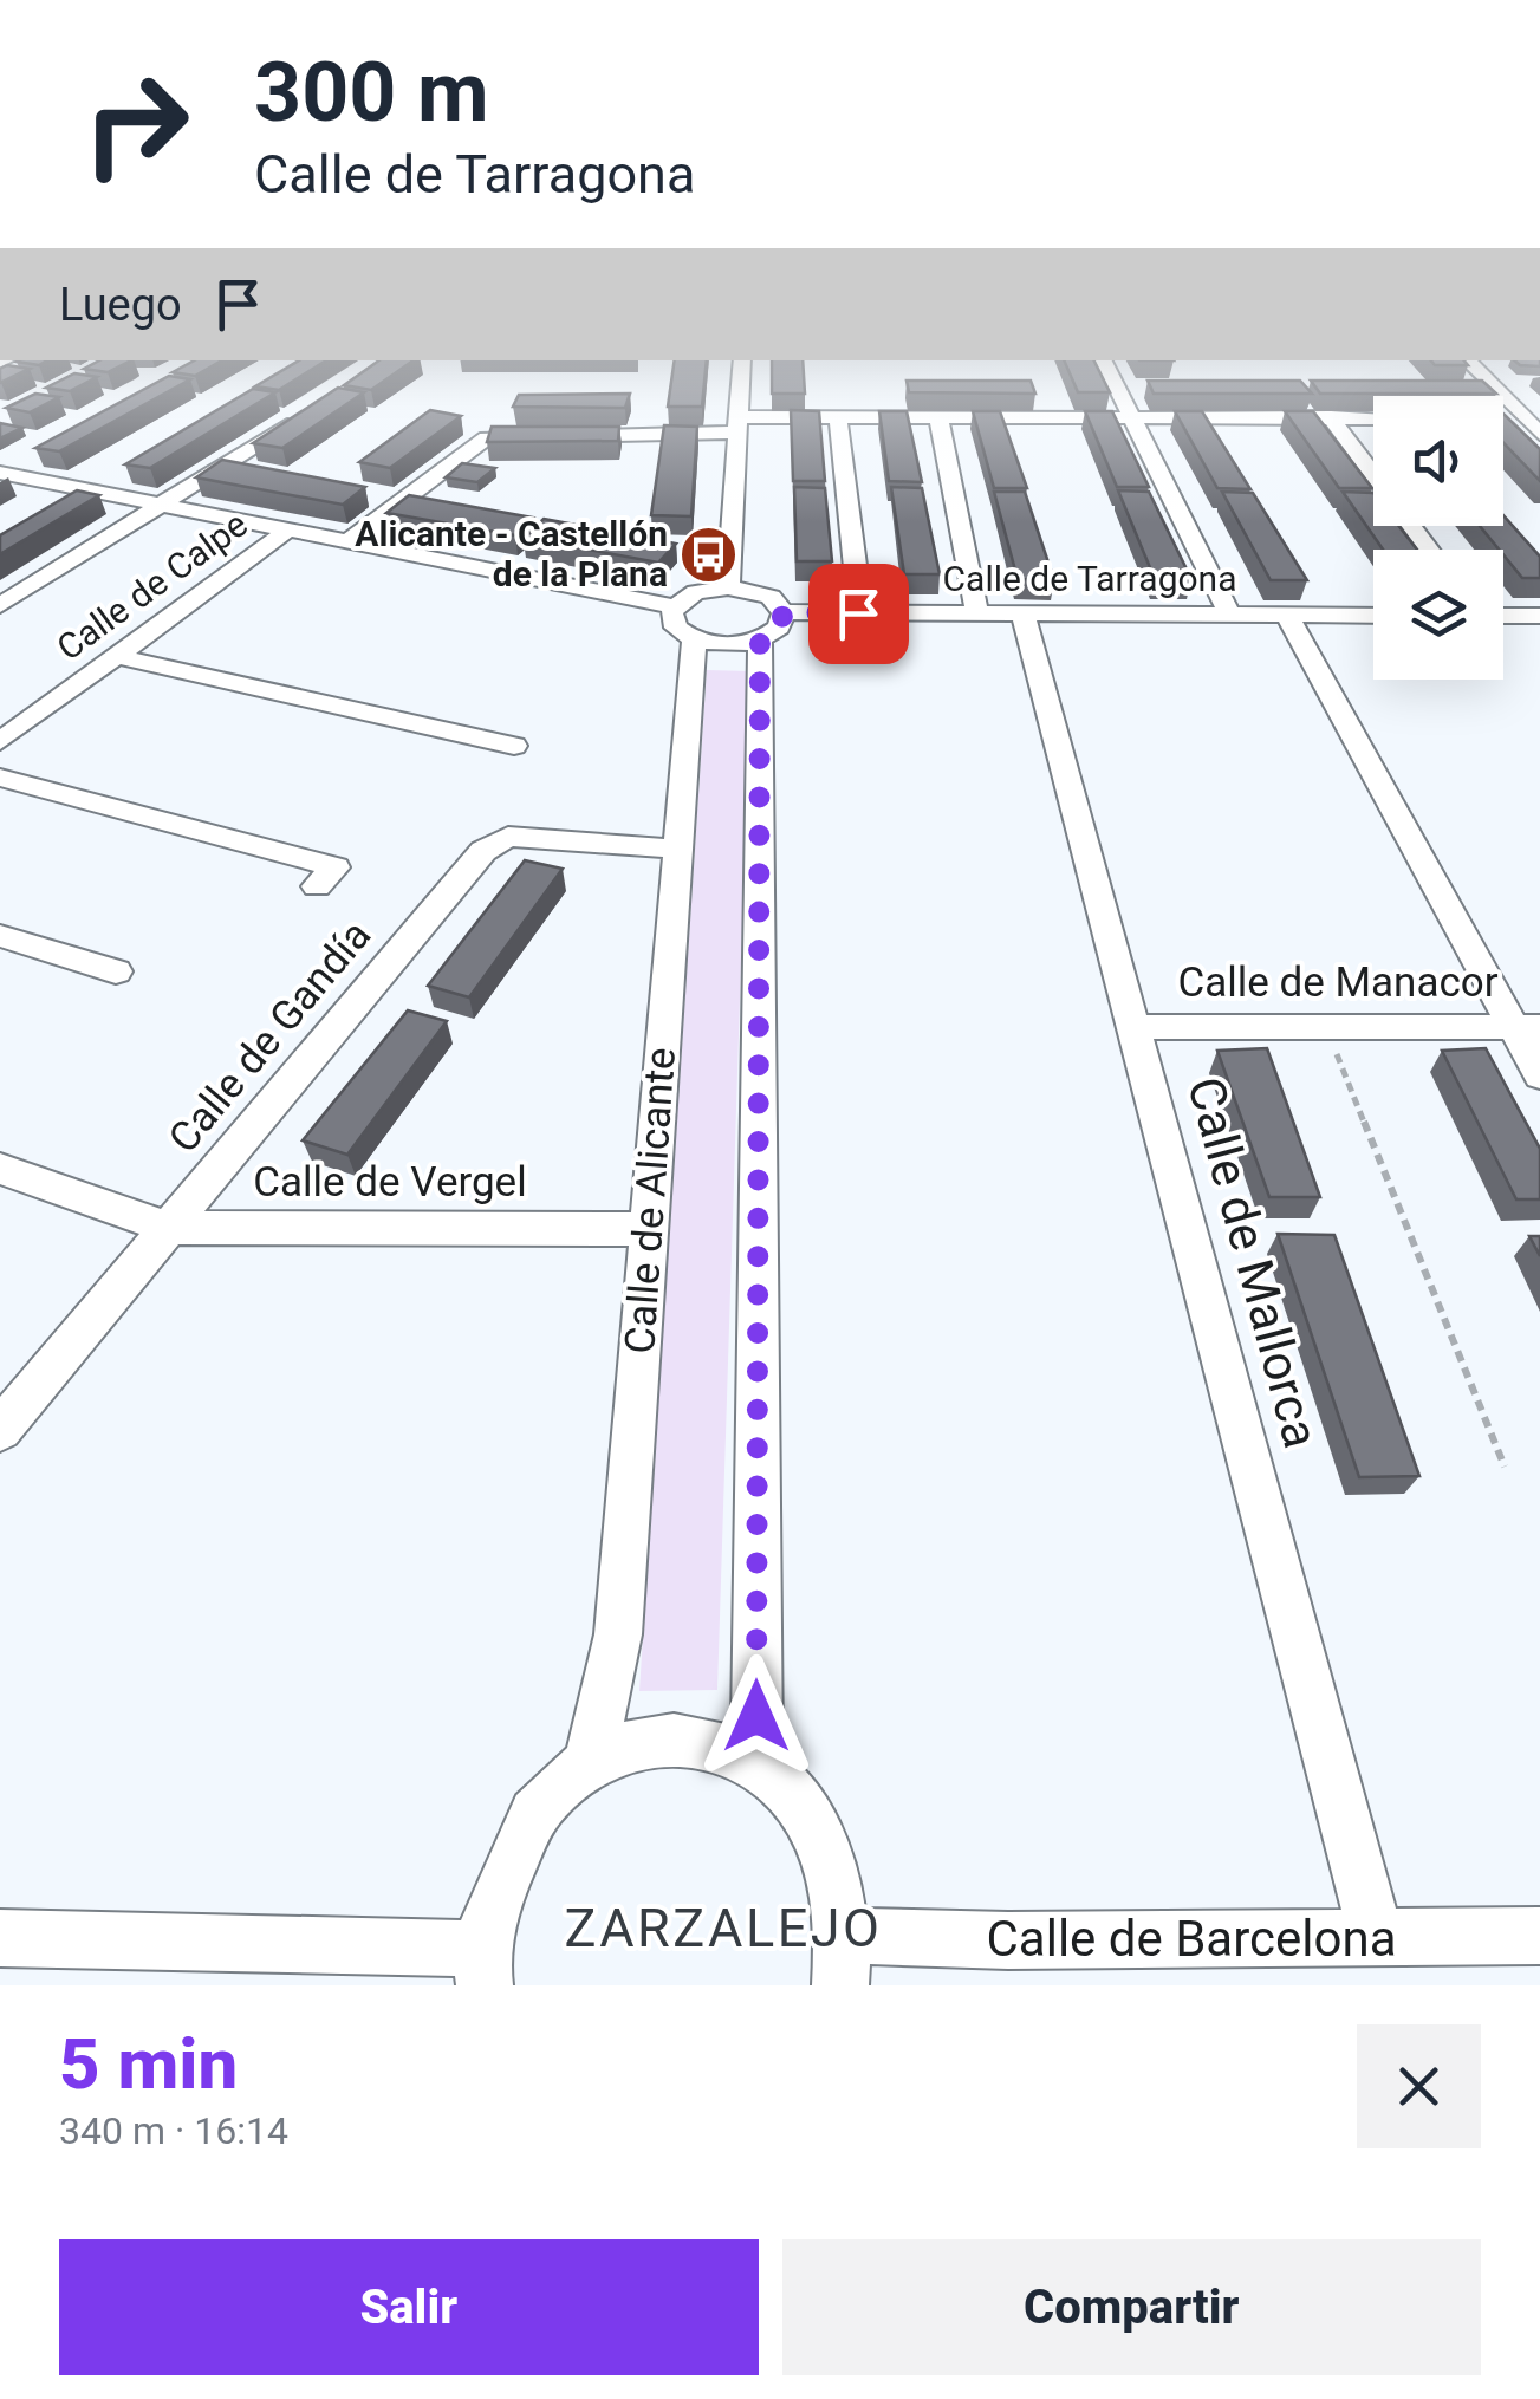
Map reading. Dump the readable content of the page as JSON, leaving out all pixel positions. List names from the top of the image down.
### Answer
{
  "streets": {
    "street": [
      "Calle de Tarragona",
      "Calle de Calpe",
      "Calle de Manacor",
      "Calle de Gandía",
      "Calle de Vergel",
      "Calle de Alicante",
      "Calle de Mallorca",
      "Calle de Barcelona"
    ]
  },
  "crossings": [
    ["Calle de Tarragona", "Calle de Alicante"],
    ["Calle de Tarragona", "Calle de Mallorca"],
    ["Calle de Manacor", "Calle de Mallorca"],
    ["Calle de Gandía", "Calle de Vergel"],
    ["Calle de Gandía", "Calle de Alicante"],
    ["Calle de Vergel", "Calle de Alicante"],
    ["Calle de Mallorca", "Calle de Barcelona"]
  ],
  "districts": ["ZARZALEJO"],
  "places": {
    "bus stop": ["Alicante - Castellón de la Plana"]
  },
  "page": {
    "turn": ["300 m", "Calle de Tarragona"],
    "then": "Luego",
    "heading": ["5 min", "340 m · 16:14"],
    "buttons": ["Salir", "Compartir"]
  }
}
